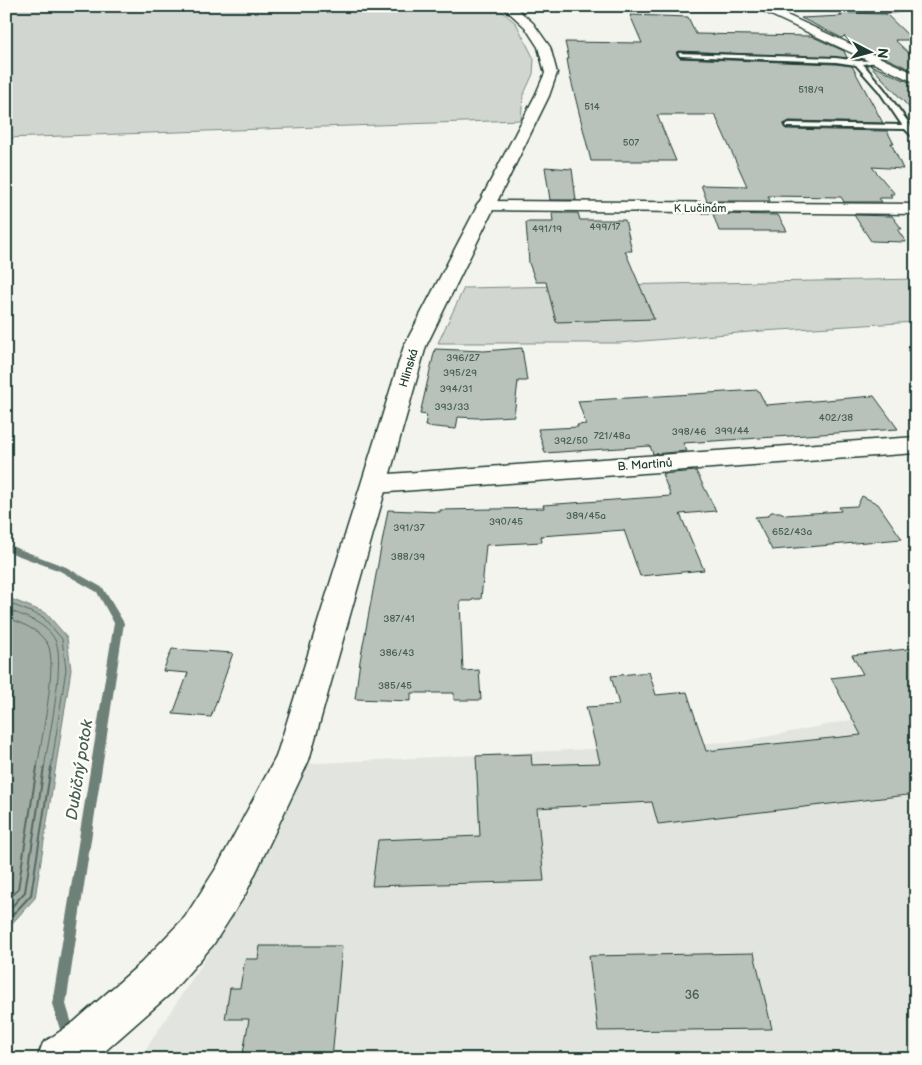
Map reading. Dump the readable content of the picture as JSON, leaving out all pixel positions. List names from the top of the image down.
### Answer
{
  "streets": {
    "street": ["K Lučinám", "Hlinská", "B. Martinů"]
  },
  "crossings": [
    ["K Lučinám", "Hlinská"],
    ["Hlinská", "B. Martinů"]
  ],
  "water": ["Dubičný potok"],
  "house_numbers": [
    "518/9",
    "514",
    "507",
    "499/17",
    "491/19",
    "396/27",
    "395/29",
    "394/31",
    "393/33",
    "402/38",
    "399/44",
    "398/46",
    "721/48a",
    "392/50",
    "389/45a",
    "390/45",
    "391/37",
    "652/43a",
    "388/39",
    "387/41",
    "386/43",
    "385/45",
    "36"
  ],
  "north": "right"
}
